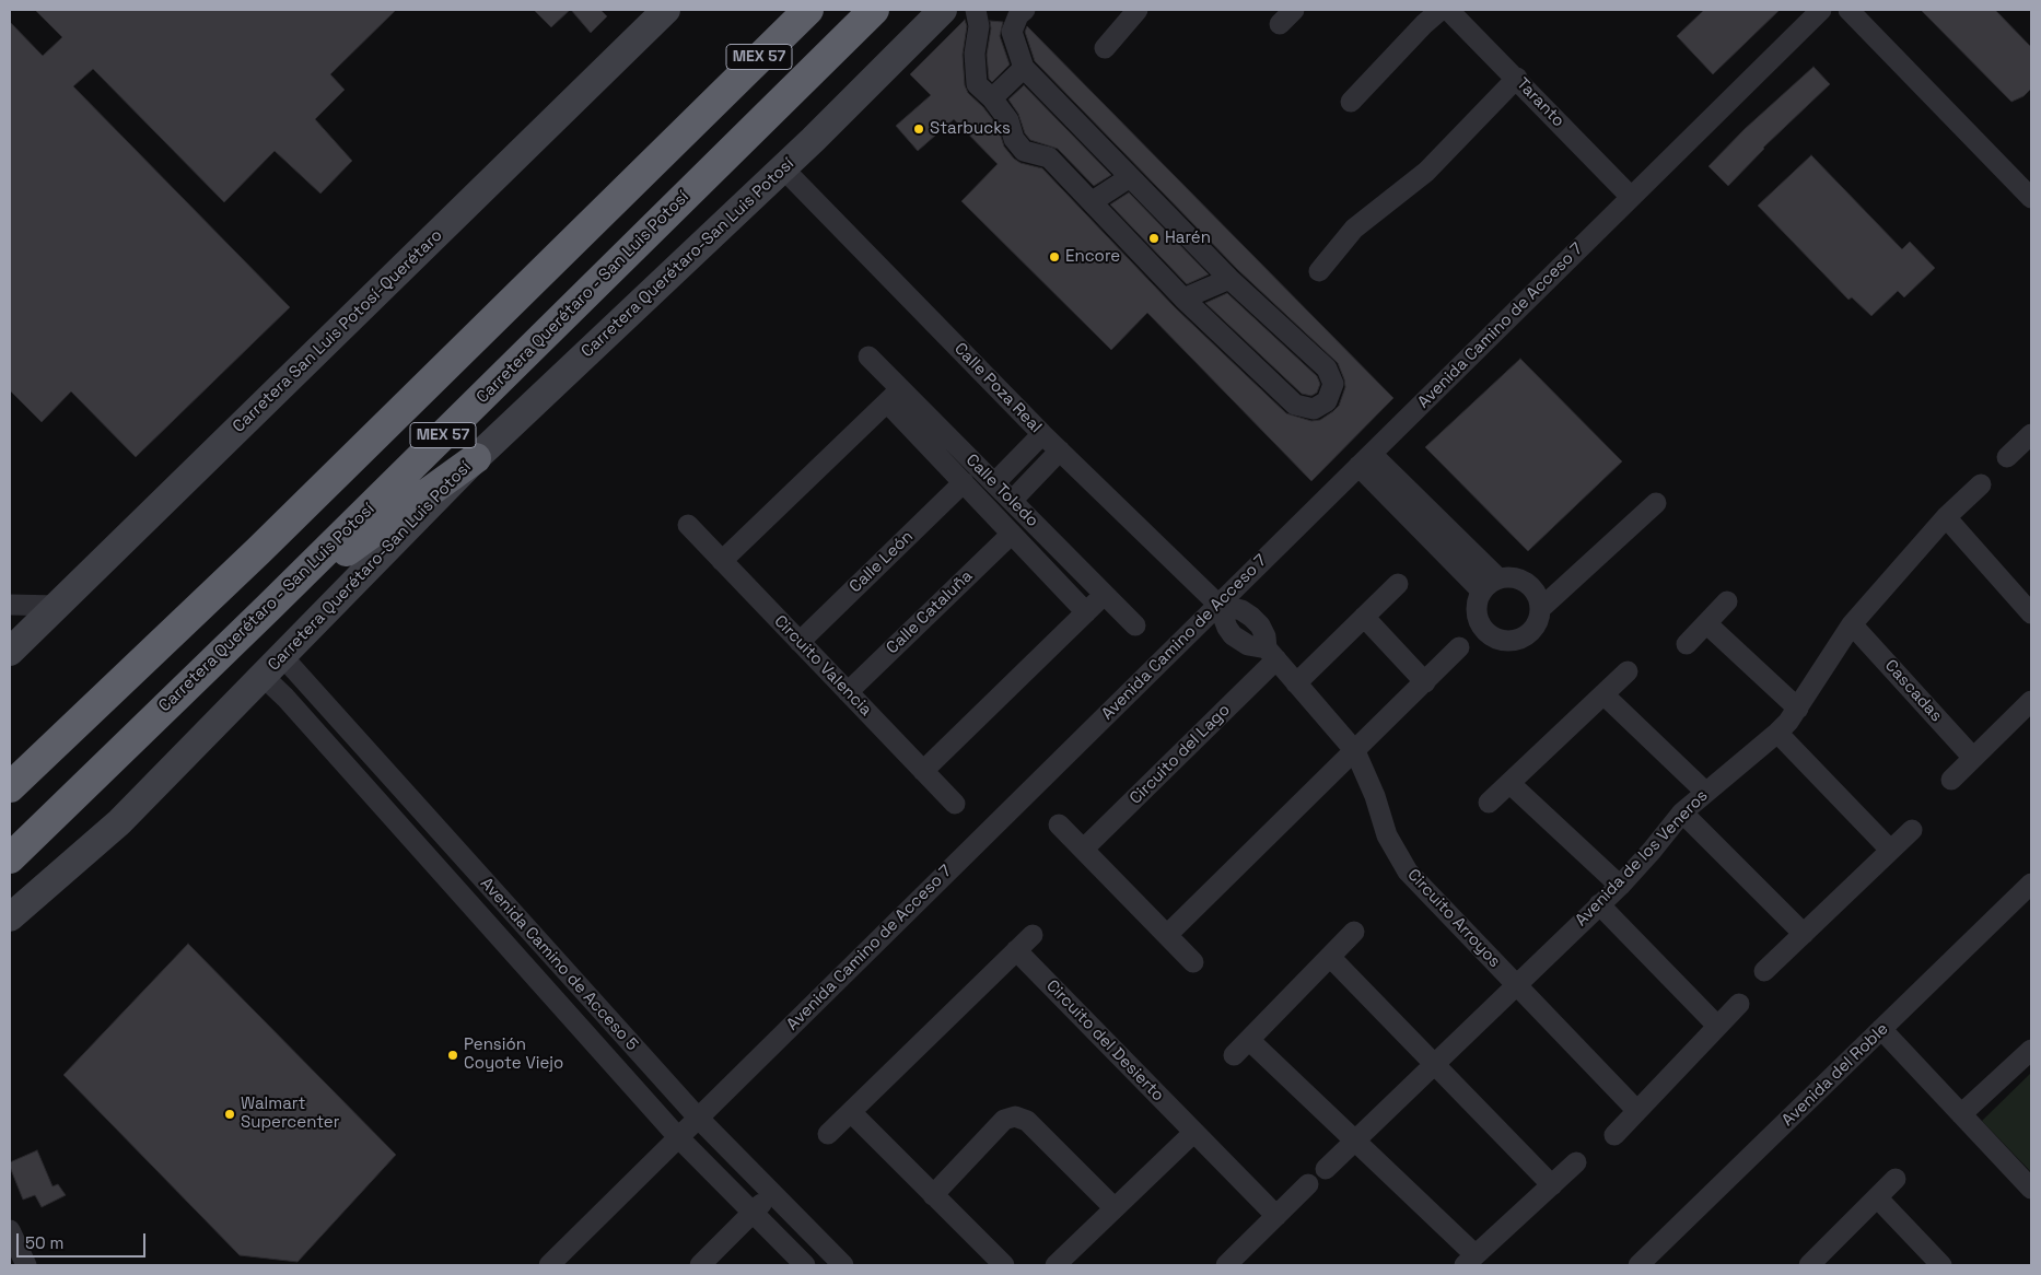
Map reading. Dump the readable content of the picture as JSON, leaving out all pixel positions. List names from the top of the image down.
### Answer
{
  "streets": {
    "highway": ["MEX 57", "Carretera Querétaro - San Luis Potosí"],
    "main road": ["Carretera Querétaro-San Luis Potosí", "Carretera San Luis Potosí-Querétaro"],
    "street": [
      "Taranto",
      "Avenida Camino de Acceso 7",
      "Calle Poza Real",
      "Calle Toledo",
      "Calle León",
      "Calle Cataluña",
      "Circuito Valencia",
      "Cascadas",
      "Circuito del Lago",
      "Avenida de los Veneros",
      "Circuito Arroyos",
      "Avenida Camino de Acceso 5",
      "Circuito del Desierto",
      "Avenida del Roble"
    ]
  },
  "crossings": [
    ["Taranto", "Avenida Camino de Acceso 7"],
    ["Carretera Querétaro-San Luis Potosí", "Calle Poza Real"],
    ["Carretera Querétaro-San Luis Potosí", "Avenida Camino de Acceso 5"],
    ["Avenida Camino de Acceso 7", "Calle Poza Real"],
    ["Avenida Camino de Acceso 7", "Circuito Arroyos"],
    ["Avenida Camino de Acceso 7", "Avenida Camino de Acceso 5"],
    ["Calle Poza Real", "Circuito Arroyos"],
    ["Calle Toledo", "Calle León"],
    ["Calle Toledo", "Calle Cataluña"],
    ["Calle León", "Circuito Valencia"],
    ["Calle Cataluña", "Circuito Valencia"],
    ["Cascadas", "Avenida de los Veneros"],
    ["Circuito del Lago", "Circuito Arroyos"],
    ["Avenida de los Veneros", "Circuito Arroyos"]
  ],
  "places": [
    "Starbucks",
    "Harén",
    "Encore",
    "Pensión Coyote Viejo",
    "Walmart Supercenter"
  ],
  "scale_bar": "50 m"
}
